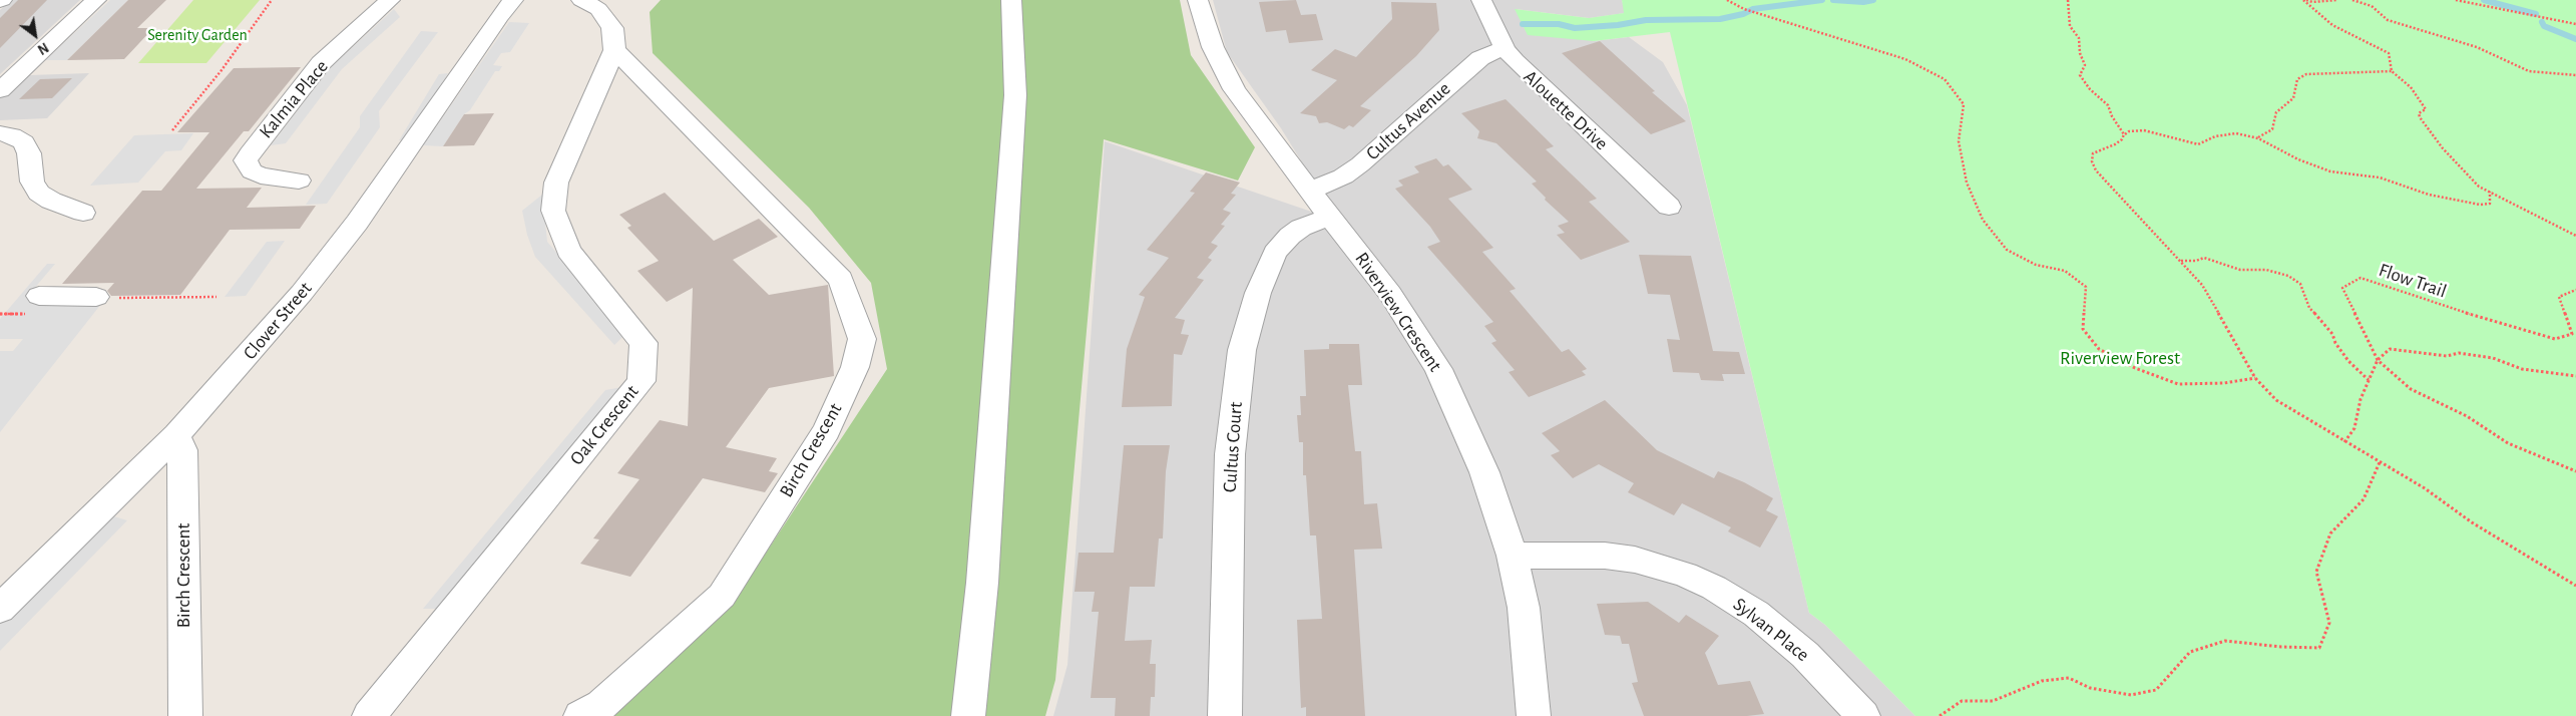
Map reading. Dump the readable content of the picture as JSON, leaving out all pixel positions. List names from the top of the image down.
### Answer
{
  "streets": {
    "street": [
      "Kalmia Place",
      "Alouette Drive",
      "Cultus Avenue",
      "Riverview Crescent",
      "Clover Street",
      "Oak Crescent",
      "Cultus Court",
      "Birch Crescent",
      "Sylvan Place"
    ],
    "path": ["Flow Trail"]
  },
  "crossings": [
    ["Alouette Drive", "Cultus Avenue"],
    ["Cultus Avenue", "Riverview Crescent"],
    ["Riverview Crescent", "Cultus Court"],
    ["Riverview Crescent", "Sylvan Place"],
    ["Clover Street", "Birch Crescent"],
    ["Oak Crescent", "Birch Crescent"]
  ],
  "parks": ["Serenity Garden", "Riverview Forest"],
  "north": "bottom right"
}
